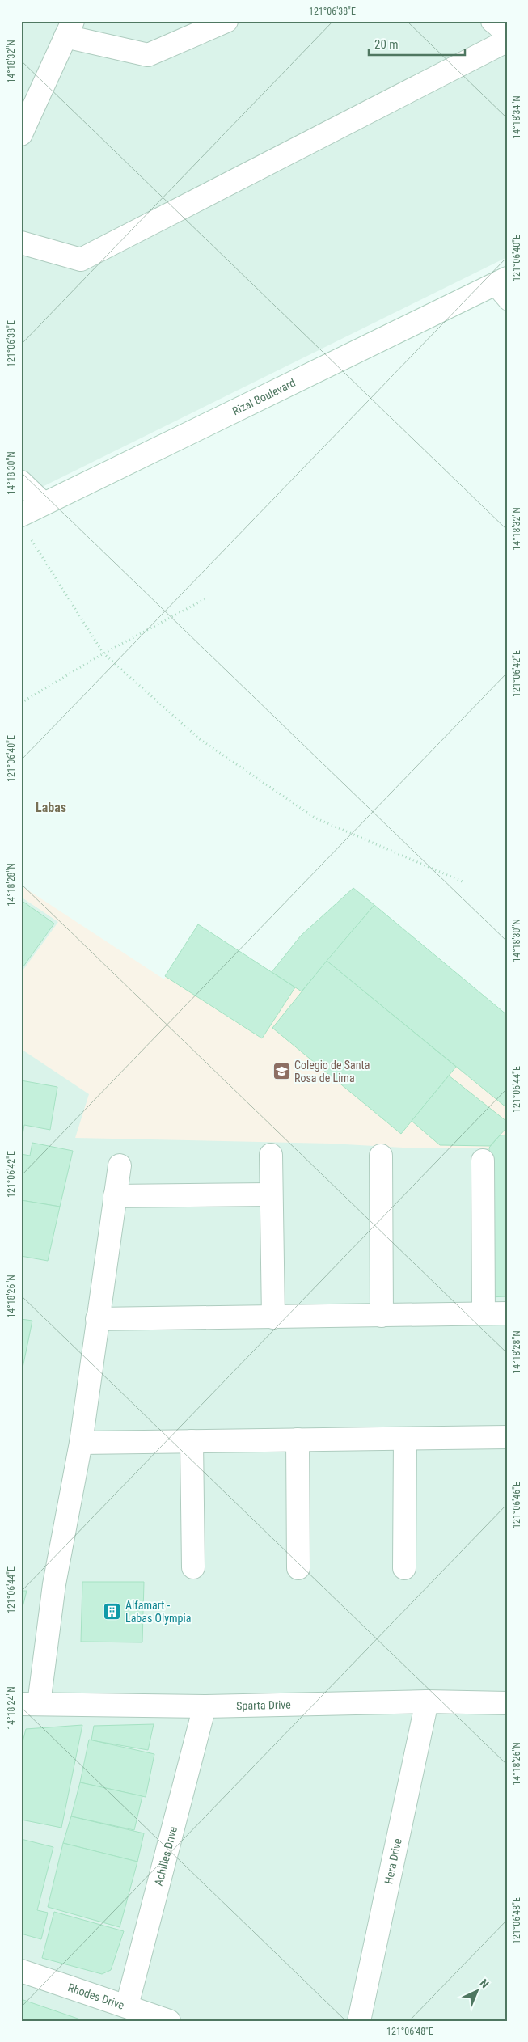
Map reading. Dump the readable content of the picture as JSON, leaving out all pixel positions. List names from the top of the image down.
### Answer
{
  "streets": {
    "street": [
      "Rizal Boulevard",
      "Sparta Drive",
      "Achilles Drive",
      "Hera Drive",
      "Rhodes Drive"
    ]
  },
  "crossings": [
    ["Sparta Drive", "Achilles Drive"],
    ["Sparta Drive", "Hera Drive"],
    ["Achilles Drive", "Rhodes Drive"]
  ],
  "districts": ["Labas"],
  "places": {
    "school or university": ["Colegio de Santa Rosa de Lima"],
    "building": ["Alfamart - Labas Olympia"]
  },
  "scale_bar": "20 m",
  "north": "top right",
  "coordinates": [
    "121°06'38\"E",
    "14°18'32\"N",
    "14°18'34\"N",
    "121°06'40\"E",
    "14°18'30\"N",
    "121°06'42\"E",
    "14°18'28\"N",
    "121°06'44\"E",
    "14°18'26\"N",
    "121°06'46\"E",
    "14°18'24\"N",
    "121°06'48\"E"
  ]
}
